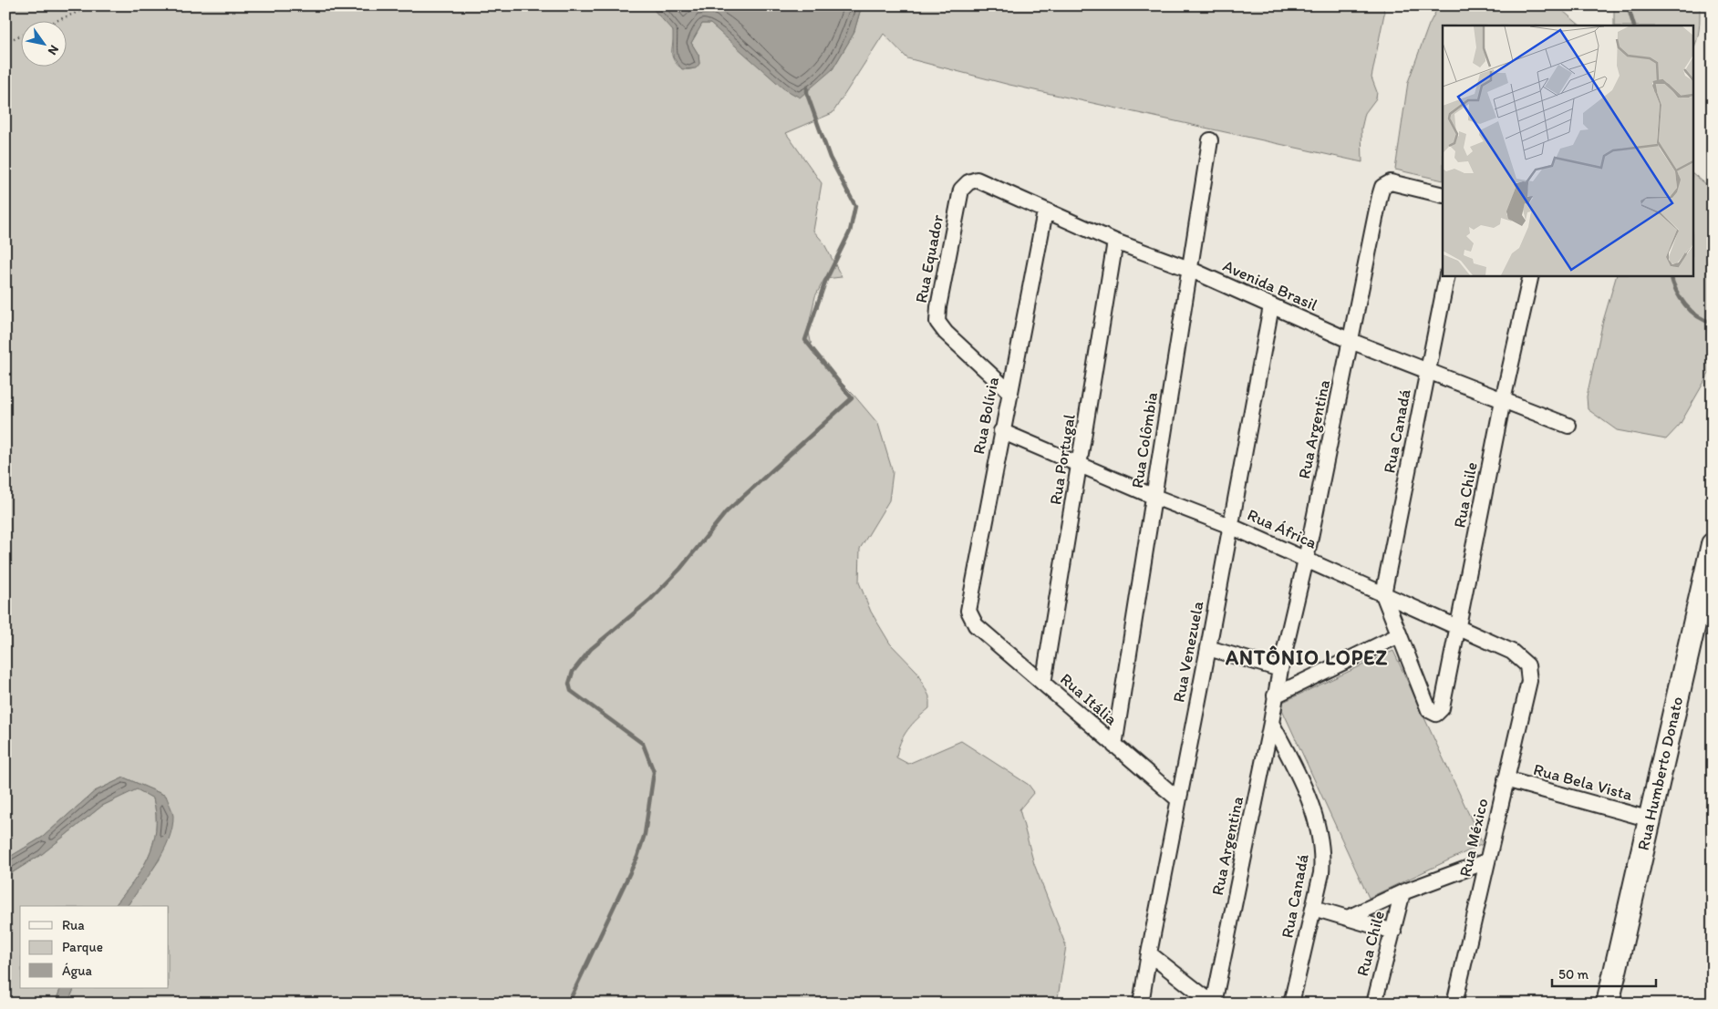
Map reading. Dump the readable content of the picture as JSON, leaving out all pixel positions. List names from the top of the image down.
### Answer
{
  "streets": {
    "main road": ["Rua Humberto Donato"],
    "street": [
      "Rua Equador",
      "Avenida Brasil",
      "Rua Bolívia",
      "Rua Argentina",
      "Rua Canadá",
      "Rua Colômbia",
      "Rua Portugal",
      "Rua Chile",
      "Rua África",
      "Rua Venezuela",
      "Rua Itália",
      "Rua Bela Vista",
      "Rua México"
    ]
  },
  "crossings": [
    ["Rua Equador", "Avenida Brasil"],
    ["Rua Equador", "Rua Bolívia"],
    ["Avenida Brasil", "Rua Bolívia"],
    ["Avenida Brasil", "Rua Argentina"],
    ["Avenida Brasil", "Rua Canadá"],
    ["Avenida Brasil", "Rua Colômbia"],
    ["Avenida Brasil", "Rua Portugal"],
    ["Avenida Brasil", "Rua Chile"],
    ["Avenida Brasil", "Rua Venezuela"],
    ["Rua Bolívia", "Rua África"],
    ["Rua Bolívia", "Rua Itália"],
    ["Rua Argentina", "Rua Canadá"],
    ["Rua Argentina", "Rua África"],
    ["Rua Canadá", "Rua África"],
    ["Rua Colômbia", "Rua África"],
    ["Rua Colômbia", "Rua Itália"],
    ["Rua Portugal", "Rua África"],
    ["Rua Portugal", "Rua Itália"],
    ["Rua Chile", "Rua África"],
    ["Rua África", "Rua Venezuela"],
    ["Rua África", "Rua México"],
    ["Rua Venezuela", "Rua Itália"],
    ["Rua Humberto Donato", "Rua Bela Vista"],
    ["Rua Bela Vista", "Rua México"]
  ],
  "districts": ["ANTÔNIO LOPEZ"],
  "legend": ["Rua", "Parque", "Água"],
  "scale_bar": "50 m",
  "north": "bottom right"
}
